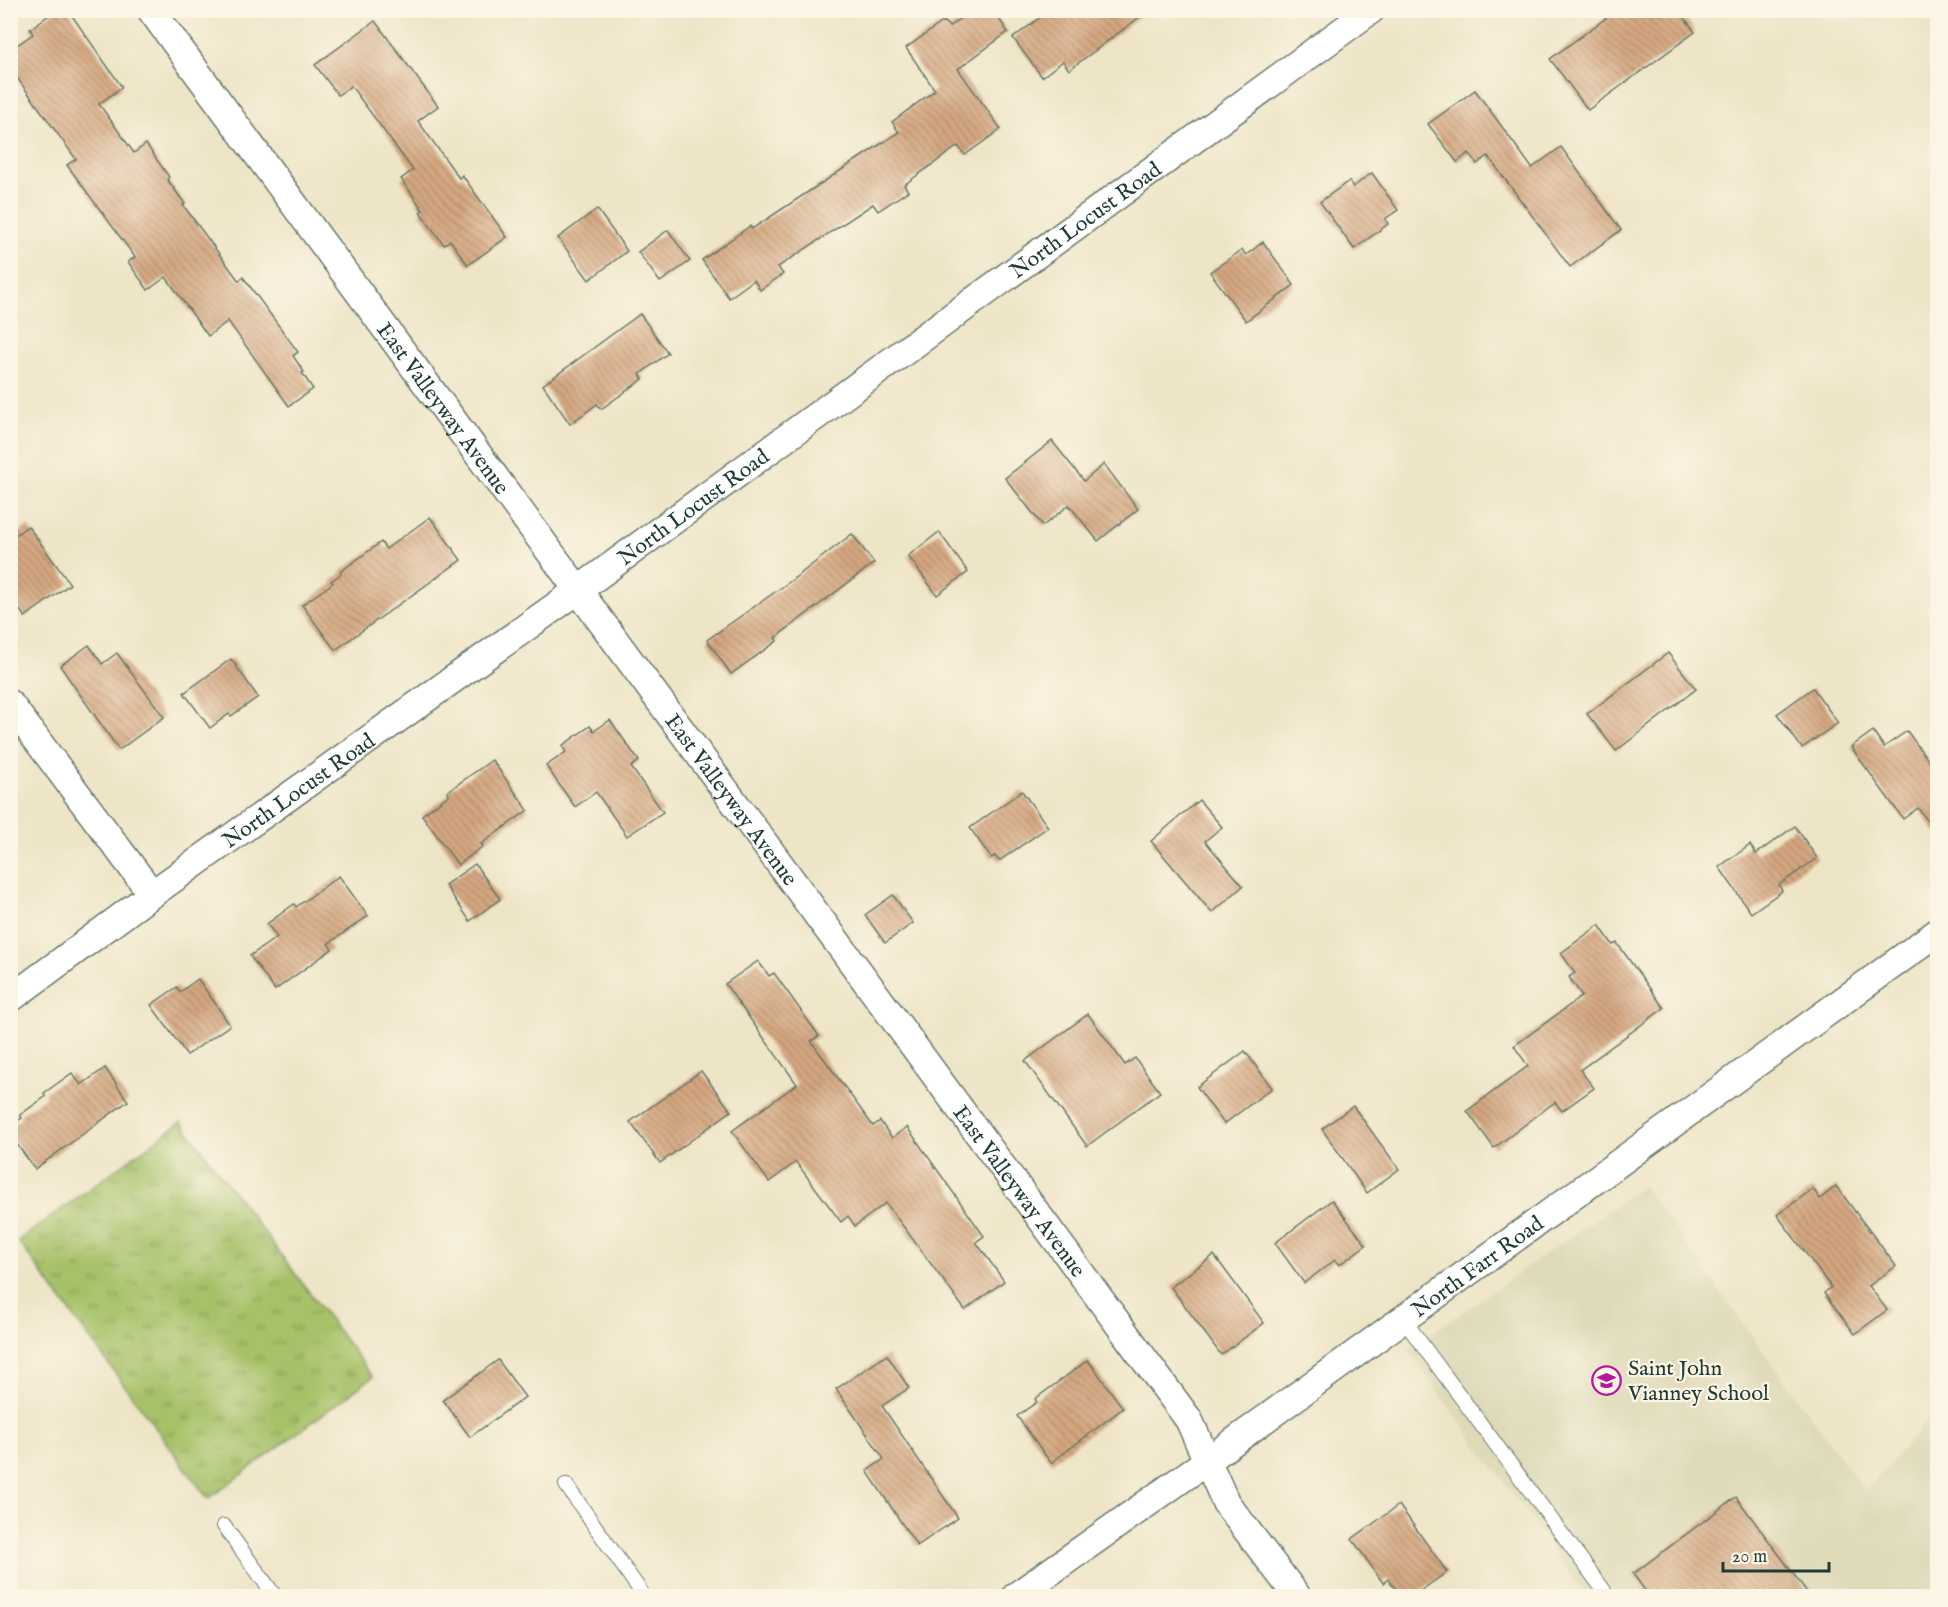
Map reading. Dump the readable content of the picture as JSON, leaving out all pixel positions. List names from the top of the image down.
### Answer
{
  "streets": {
    "street": ["North Locust Road", "East Valleyway Avenue", "North Farr Road"]
  },
  "crossings": [
    ["North Locust Road", "East Valleyway Avenue"],
    ["East Valleyway Avenue", "North Farr Road"]
  ],
  "places": {
    "school or university": ["Saint John Vianney School"]
  },
  "scale_bar": "20 m"
}
